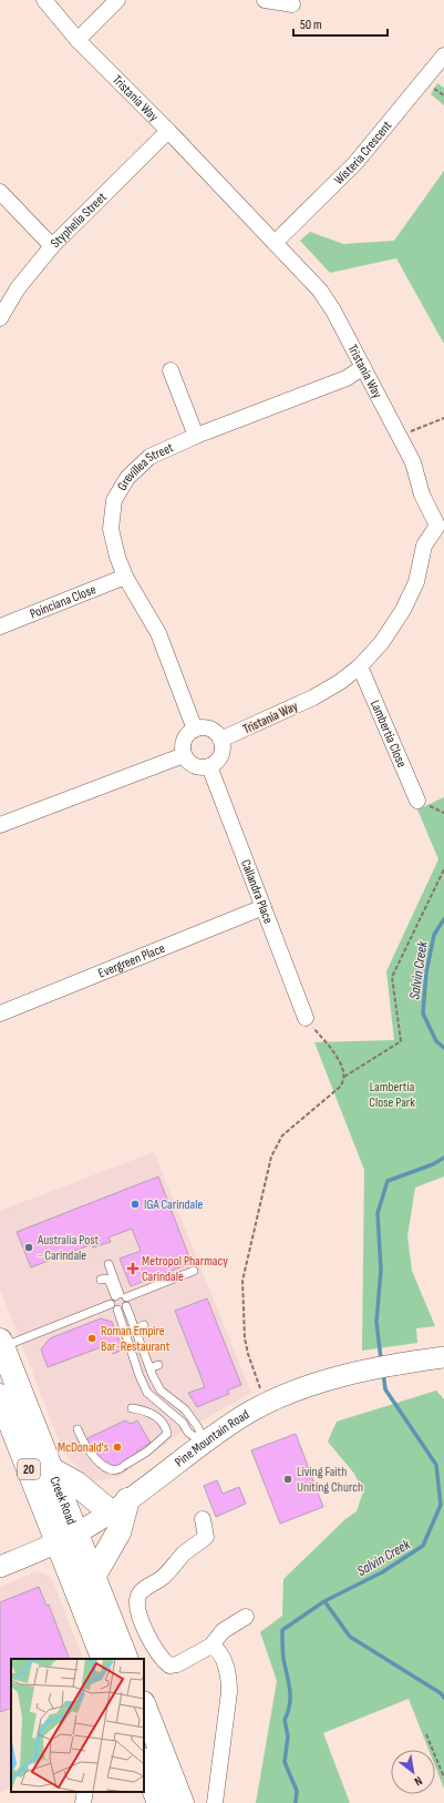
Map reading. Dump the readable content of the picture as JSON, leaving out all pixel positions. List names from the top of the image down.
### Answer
{
  "streets": {
    "main road": ["20", "Creek Road"],
    "street": [
      "Tristania Way",
      "Wisteria Crescent",
      "Styphelia Street",
      "Grevillea Street",
      "Poinciana Close",
      "Lambertia Close",
      "Callandra Place",
      "Evergreen Place",
      "Pine Mountain Road"
    ]
  },
  "crossings": [
    ["Tristania Way", "Wisteria Crescent"],
    ["Tristania Way", "Styphelia Street"],
    ["Tristania Way", "Grevillea Street"],
    ["Tristania Way", "Lambertia Close"],
    ["Tristania Way", "Callandra Place"],
    ["Grevillea Street", "Poinciana Close"],
    ["Grevillea Street", "Callandra Place"],
    ["Callandra Place", "Evergreen Place"],
    ["Pine Mountain Road", "Creek Road"]
  ],
  "water": ["Salvin Creek"],
  "parks": ["Lambertia Close Park"],
  "places": {
    "other": [
      "IGA Carindale",
      "Australia Post - Carindale",
      "Roman Empire Bar-Restaurant",
      "McDonald's",
      "Living Faith Uniting Church"
    ],
    "health": ["Metropol Pharmacy Carindale"]
  },
  "scale_bar": "50 m",
  "north": "bottom right"
}
